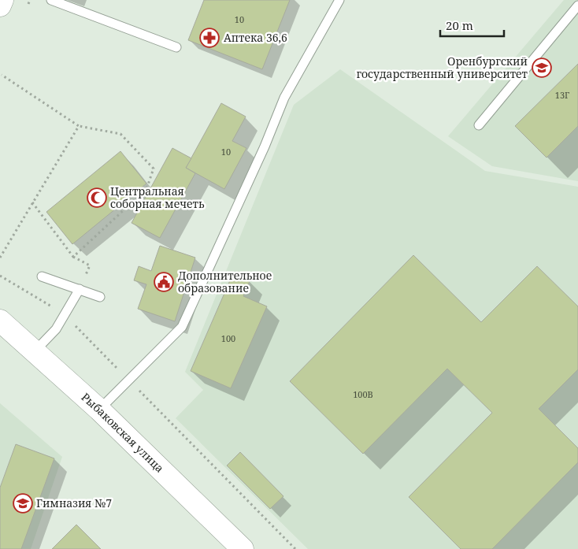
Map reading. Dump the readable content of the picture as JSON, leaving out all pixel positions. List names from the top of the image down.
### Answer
{
  "streets": {
    "main road": ["Рыбаковская улица"]
  },
  "places": {
    "pharmacy": ["Аптека 36,6"],
    "school or university": ["Оренбургский государственный университет", "Гимназия №7"],
    "mosque": ["Центральная соборная мечеть"],
    "public building": ["Дополнительное образование"]
  },
  "house_numbers": [
    "10",
    "13Г",
    "10",
    "100",
    "100В"
  ],
  "scale_bar": "20 m"
}
